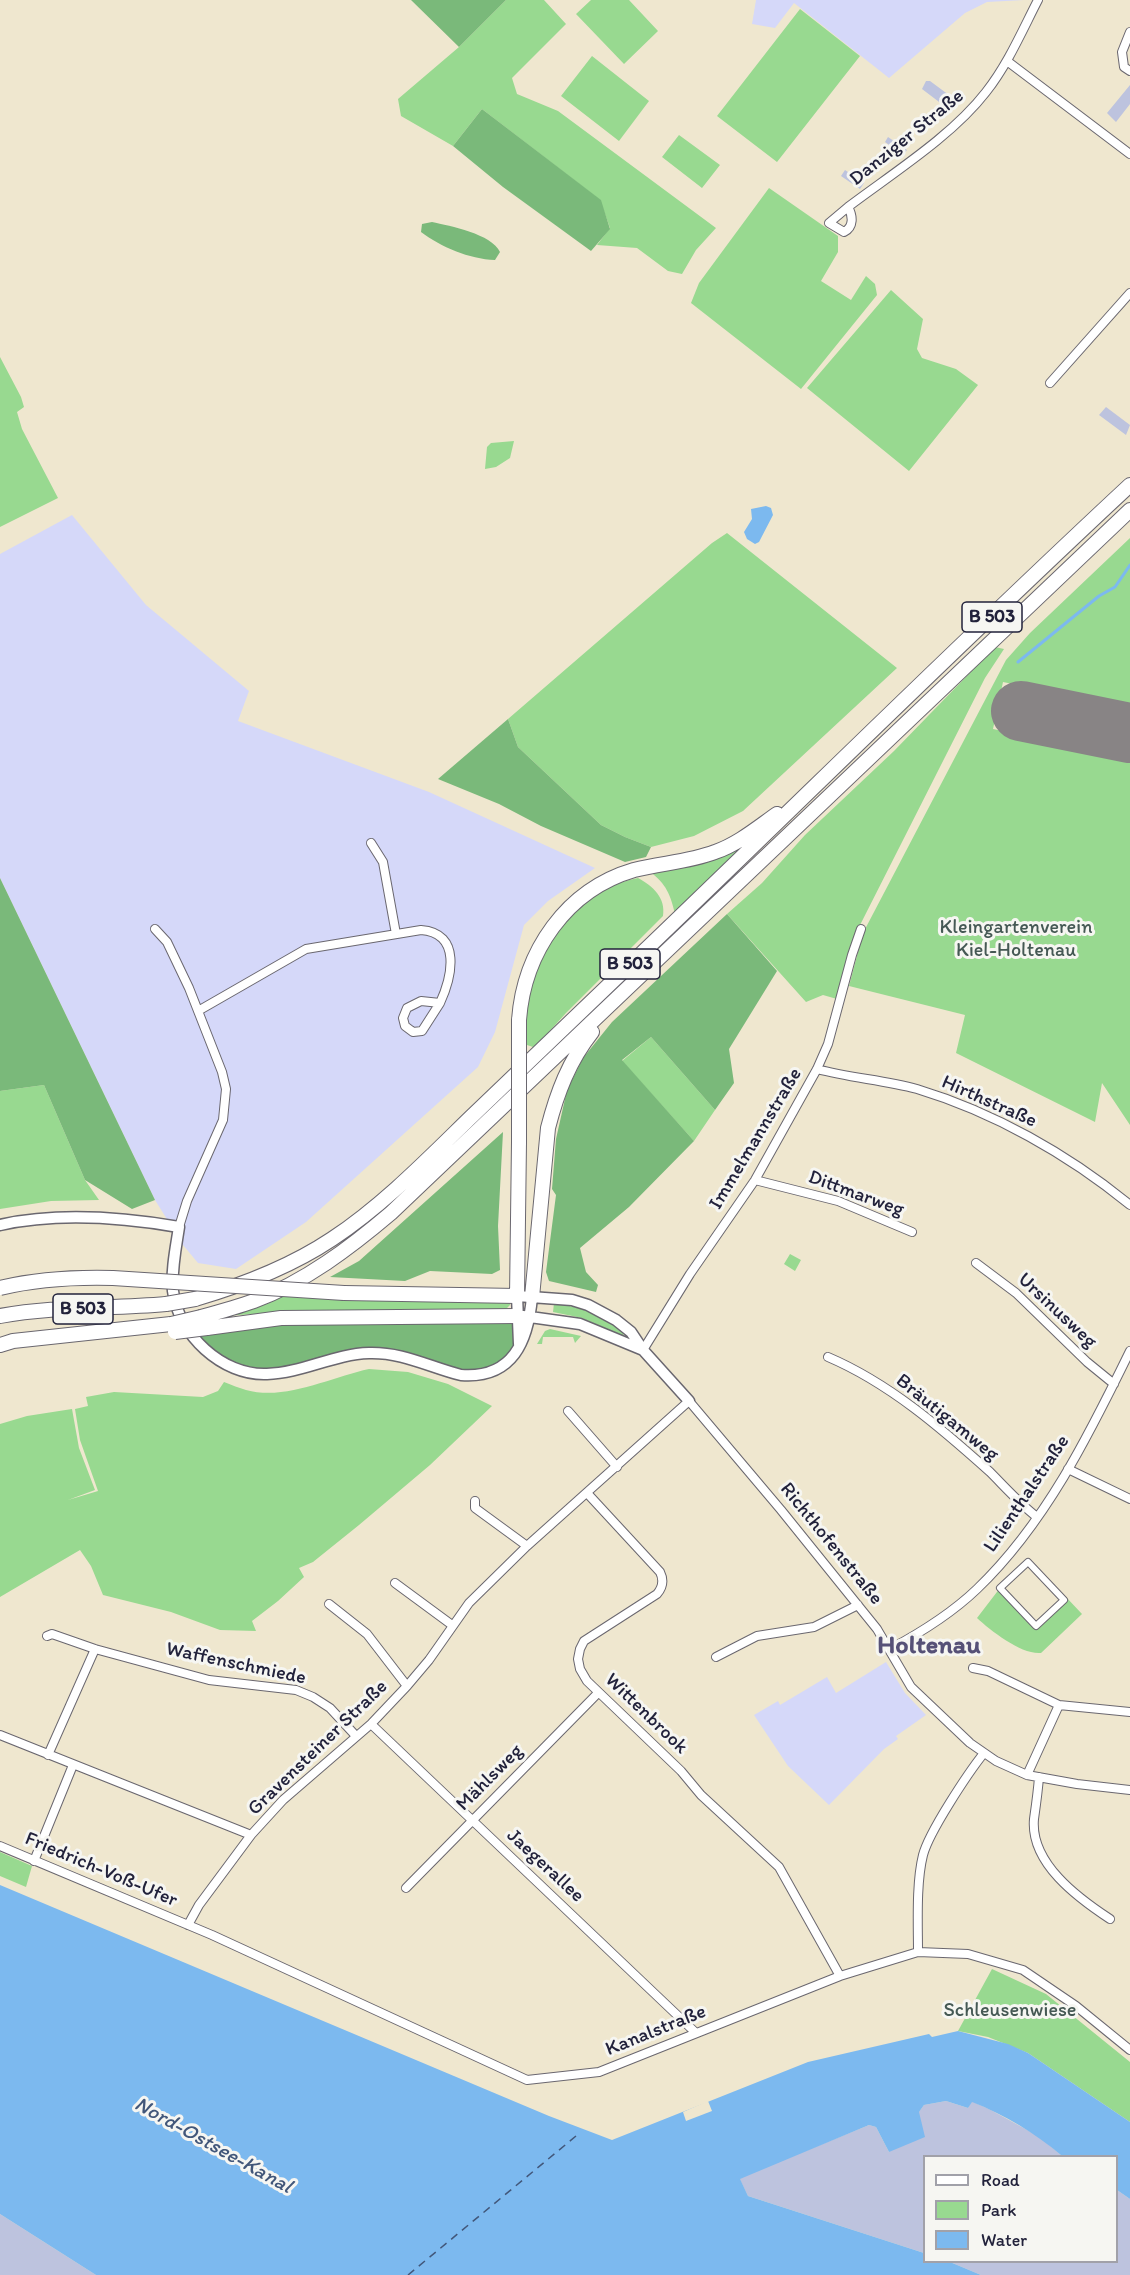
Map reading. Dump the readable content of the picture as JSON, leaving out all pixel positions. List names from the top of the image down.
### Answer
{
  "streets": {
    "highway": ["B 503"],
    "street": [
      "Danziger Straße",
      "Hirthstraße",
      "Immelmannstraße",
      "Dittmarweg",
      "Ursinusweg",
      "Bräutigamweg",
      "Lilienthalstraße",
      "Richthofenstraße",
      "Waffenschmiede",
      "Wittenbrook",
      "Gravensteiner Straße",
      "Mählsweg",
      "Jaegerallee",
      "Friedrich-Voß-Ufer",
      "Kanalstraße"
    ]
  },
  "crossings": [
    ["Hirthstraße", "Immelmannstraße"],
    ["Immelmannstraße", "Dittmarweg"],
    ["Immelmannstraße", "Richthofenstraße"],
    ["Ursinusweg", "Lilienthalstraße"],
    ["Bräutigamweg", "Lilienthalstraße"],
    ["Lilienthalstraße", "Richthofenstraße"],
    ["Richthofenstraße", "Gravensteiner Straße"],
    ["Waffenschmiede", "Gravensteiner Straße"],
    ["Wittenbrook", "Gravensteiner Straße"],
    ["Wittenbrook", "Mählsweg"],
    ["Wittenbrook", "Kanalstraße"],
    ["Gravensteiner Straße", "Jaegerallee"],
    ["Gravensteiner Straße", "Friedrich-Voß-Ufer"],
    ["Gravensteiner Straße", "Kanalstraße"],
    ["Mählsweg", "Jaegerallee"],
    ["Jaegerallee", "Kanalstraße"],
    ["Friedrich-Voß-Ufer", "Kanalstraße"]
  ],
  "districts": ["Holtenau"],
  "water": ["Nord-Ostsee-Kanal"],
  "parks": ["Kleingartenverein Kiel-Holtenau", "Schleusenwiese"],
  "legend": ["Road", "Park", "Water"]
}
